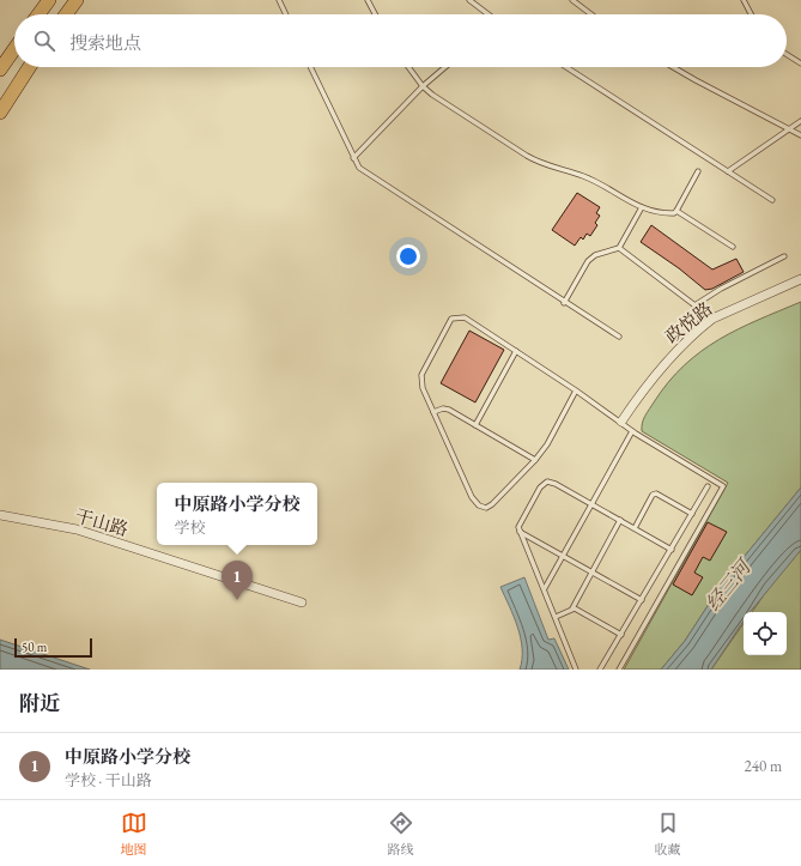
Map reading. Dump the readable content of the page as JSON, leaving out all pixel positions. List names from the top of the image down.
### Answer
{
  "streets": {
    "street": ["政悦路", "干山路"]
  },
  "water": ["经三河"],
  "scale_bar": "50 m",
  "page": {
    "search": "搜索地点",
    "popup": ["中原路小学分校", "学校"],
    "pins": "1",
    "scale": "50 m",
    "heading": "附近",
    "list": [
      {
        "mark": "1",
        "name": "中原路小学分校",
        "note": "学校 · 干山路",
        "value": "240 m"
      }
    ],
    "nav": ["地图", "路线", "收藏"]
  }
}
